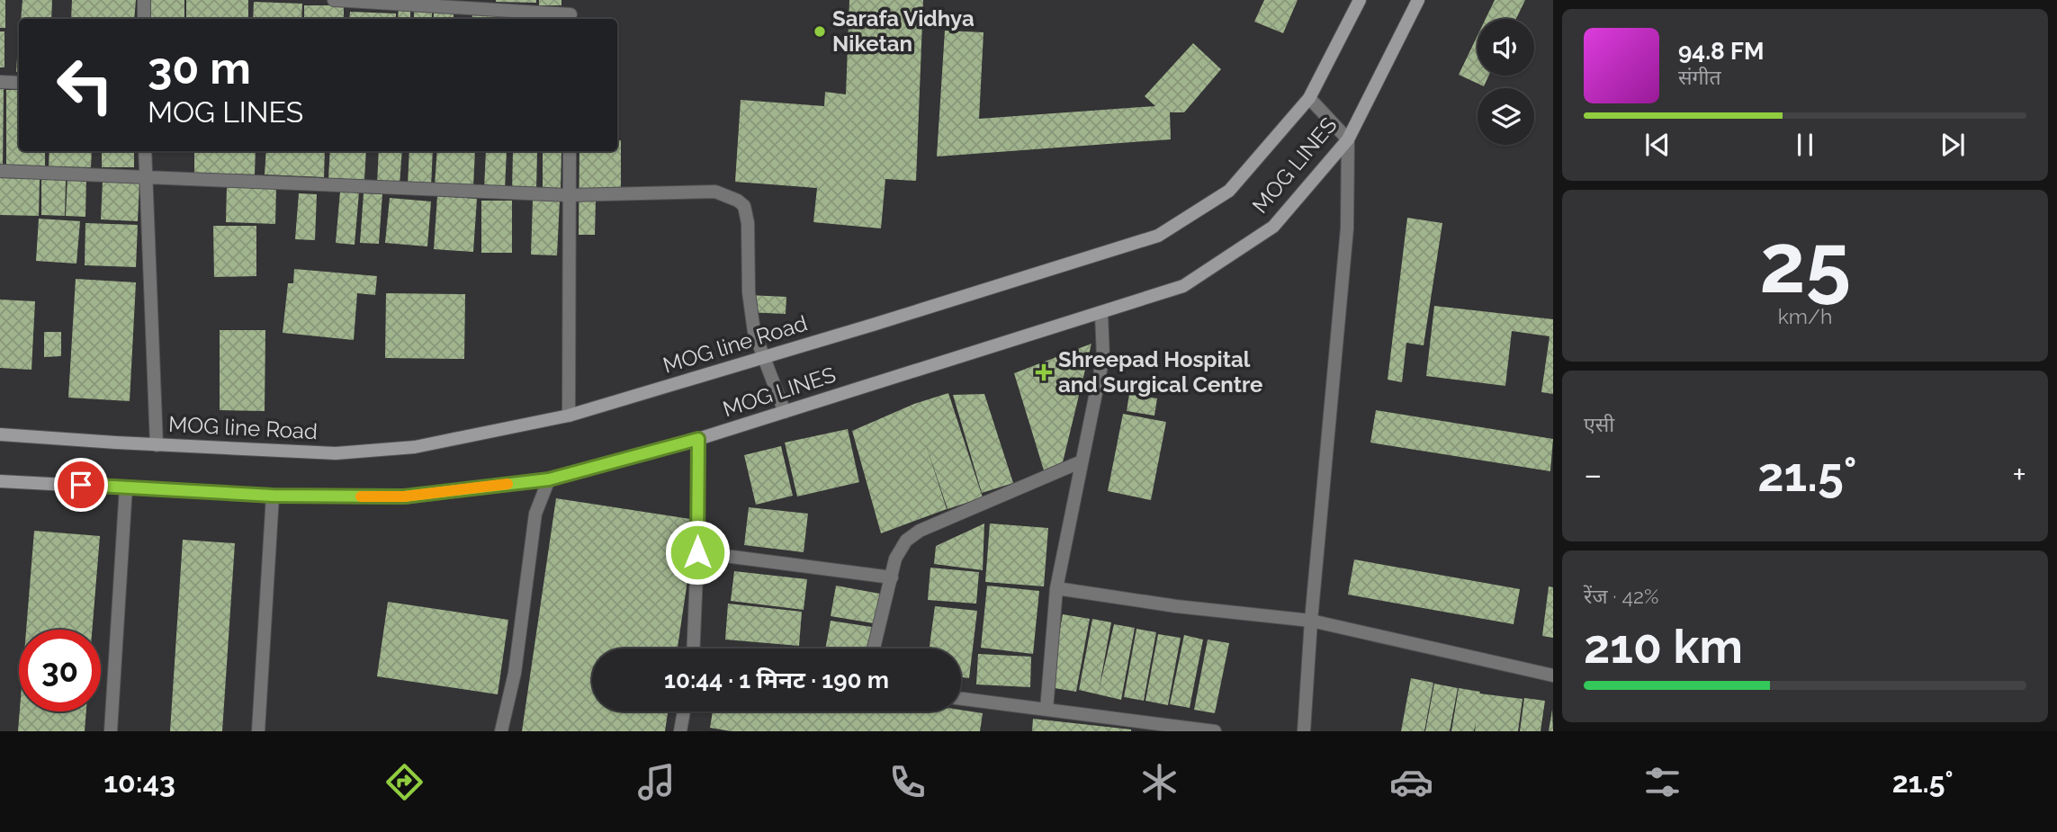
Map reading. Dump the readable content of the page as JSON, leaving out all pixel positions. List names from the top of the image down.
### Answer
{
  "streets": {
    "main road": ["MOG LINES", "MOG line Road"]
  },
  "places": {
    "other": ["Sarafa Vidhya Niketan"],
    "health": ["Shreepad Hospital and Surgical Centre"]
  },
  "page": {
    "turn": ["30 m", "MOG LINES"],
    "song": ["94.8 FM", "संगीत"],
    "tile": [
      ["25", "km/h"],
      "एसी",
      ["रेंज · 42%", "210 km"]
    ],
    "heat": ["−", "21.5°", "+"],
    "limit": "30",
    "trip": "10:44 · 1 मिनट · 190 m",
    "tabs": ["10:43", "21.5°"]
  }
}
